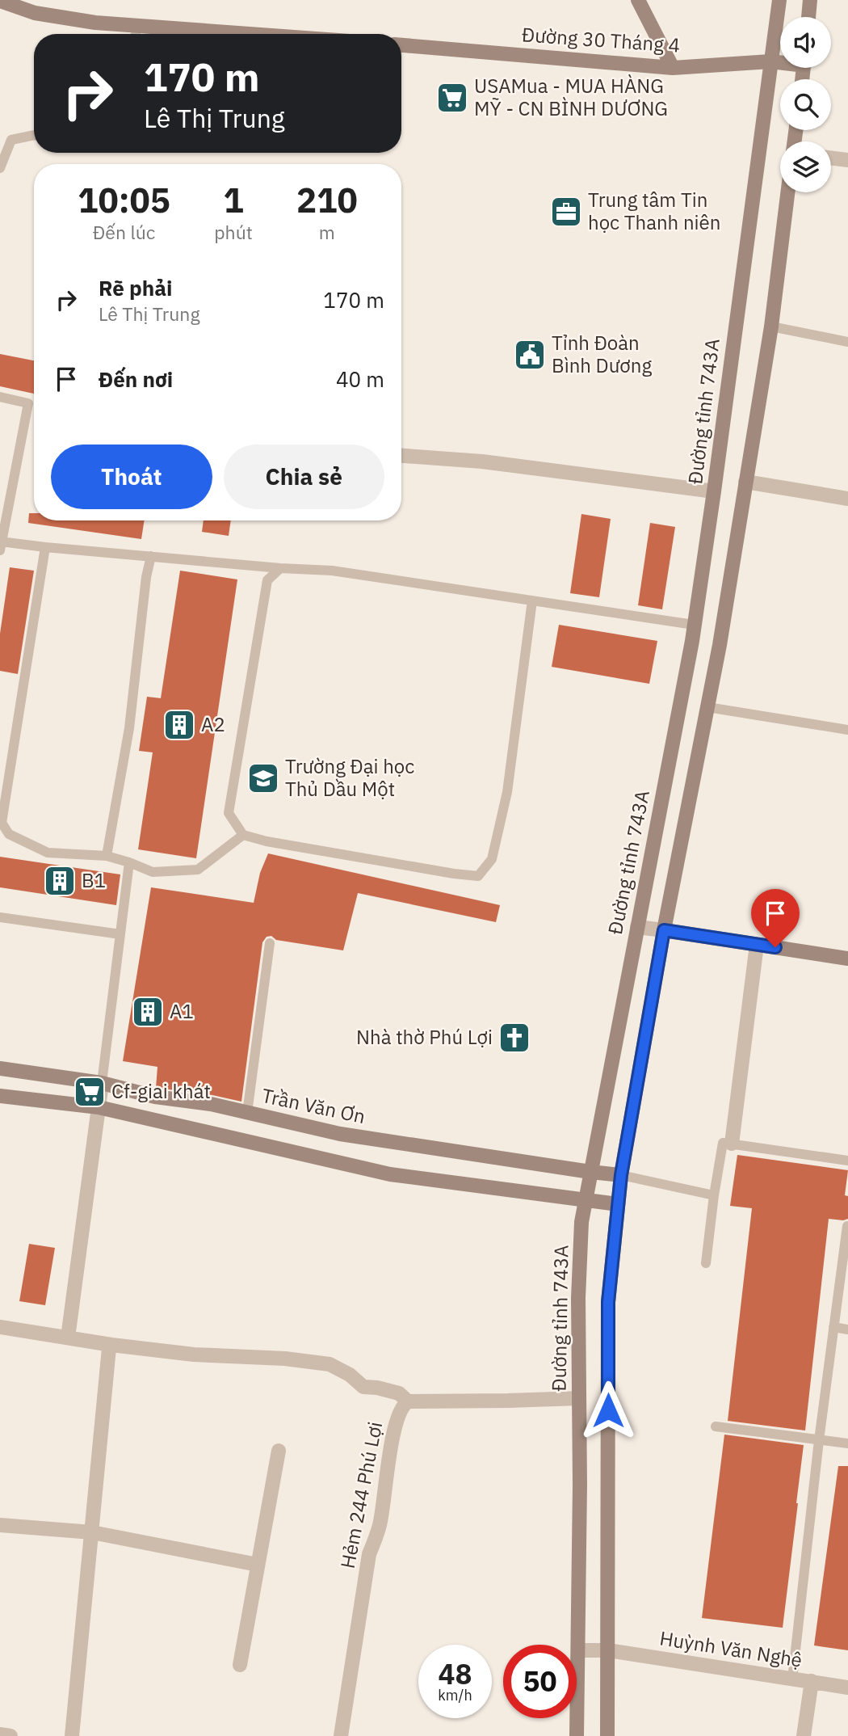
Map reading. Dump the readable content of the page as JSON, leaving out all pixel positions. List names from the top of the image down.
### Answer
{
  "streets": {
    "main road": ["Đường 30 Tháng 4", "Đường tỉnh 743A", "Trần Văn Ơn"],
    "street": ["Hẻm 244 Phú Lợi", "Huỳnh Văn Nghệ"]
  },
  "crossings": [
    ["Đường 30 Tháng 4", "Đường tỉnh 743A"],
    ["Đường tỉnh 743A", "Trần Văn Ơn"],
    ["Đường tỉnh 743A", "Huỳnh Văn Nghệ"]
  ],
  "places": {
    "supermarket": ["USAMua - MUA HÀNG MỸ - CN BÌNH DƯƠNG", "Cf-giai khát"],
    "office": ["Trung tâm Tin học Thanh niên"],
    "public building": ["Tỉnh Đoàn Bình Dương"],
    "building": ["A2", "B1", "A1"],
    "school or university": ["Trường Đại học Thủ Dầu Một"],
    "church": ["Nhà thờ Phú Lợi"]
  },
  "page": {
    "turn": ["170 m", "Lê Thị Trung"],
    "eta": [
      "10:05",
      "Đến lúc",
      "1",
      "phút",
      "210",
      "m"
    ],
    "list": [
      {
        "name": "Rẽ phải",
        "note": "Lê Thị Trung",
        "value": "170 m"
      },
      {
        "name": "Đến nơi",
        "value": "40 m"
      }
    ],
    "buttons": ["Thoát", "Chia sẻ"],
    "speed": "48 km/h",
    "limit": "50"
  }
}
